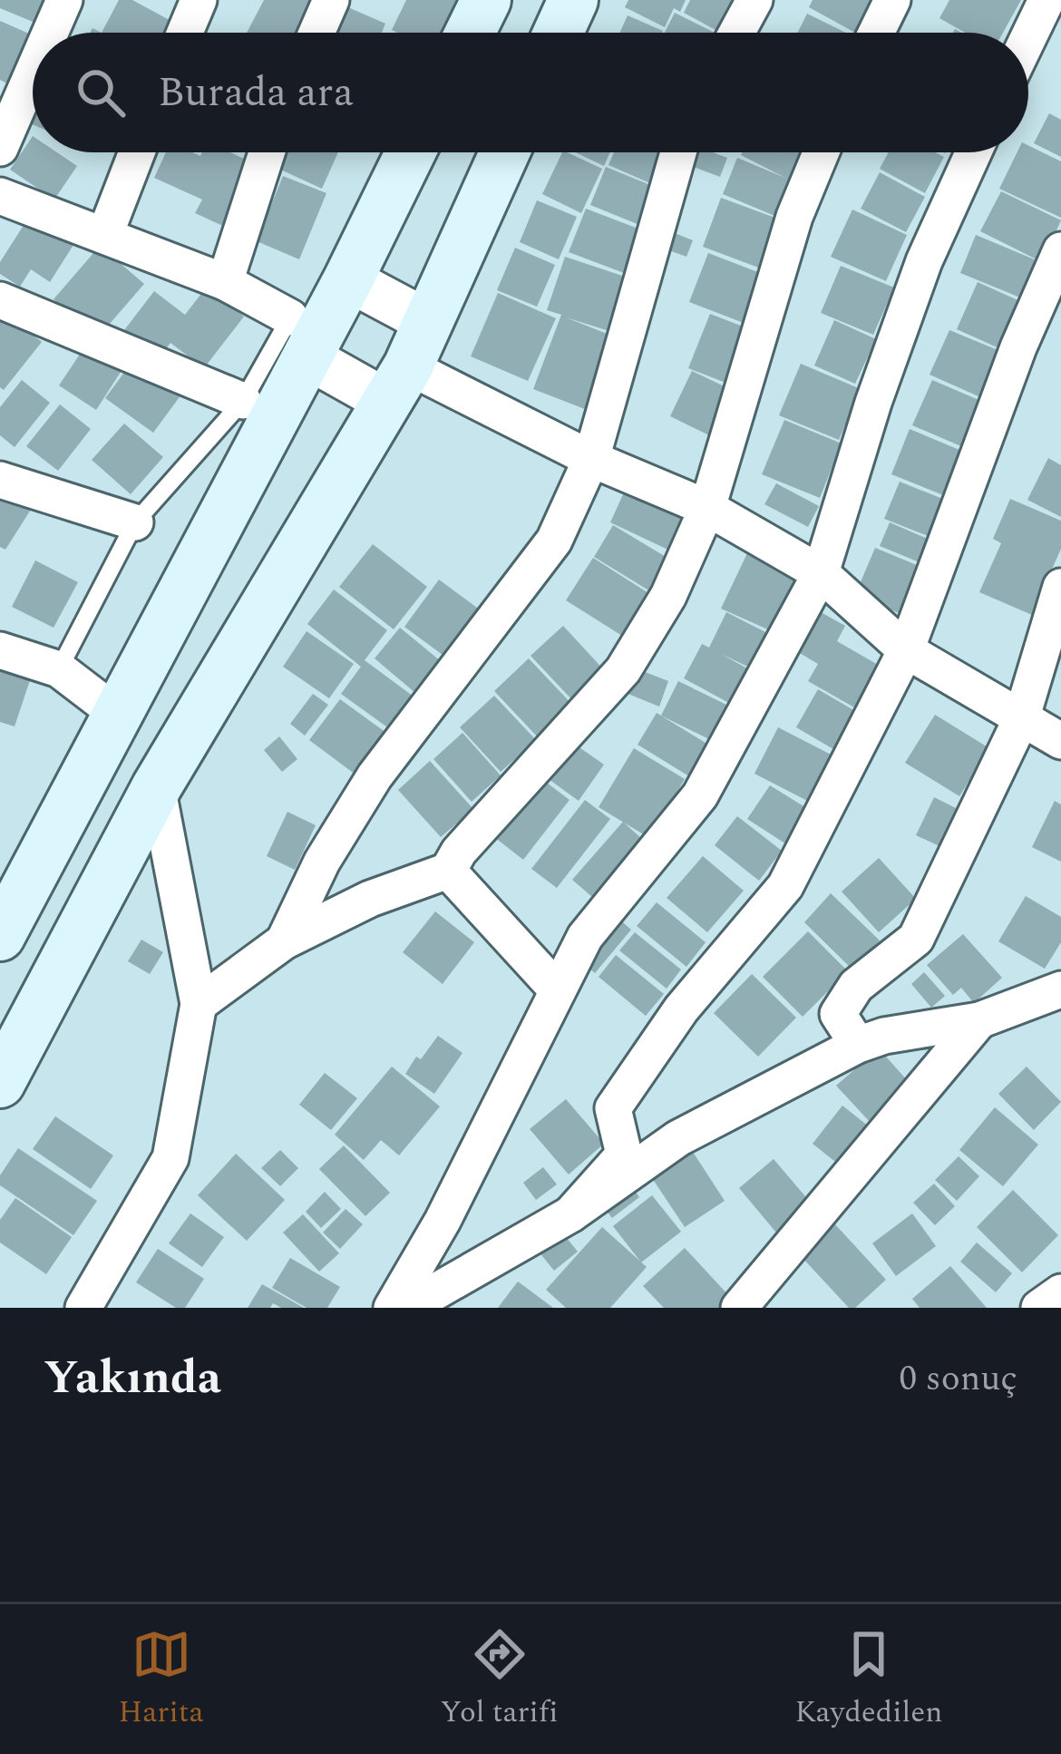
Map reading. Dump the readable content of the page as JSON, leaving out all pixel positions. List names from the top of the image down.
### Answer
{
  "page": {
    "search": "Burada ara",
    "heading": ["Yakında", "0 sonuç"],
    "nav": ["Harita", "Yol tarifi", "Kaydedilen"]
  }
}
